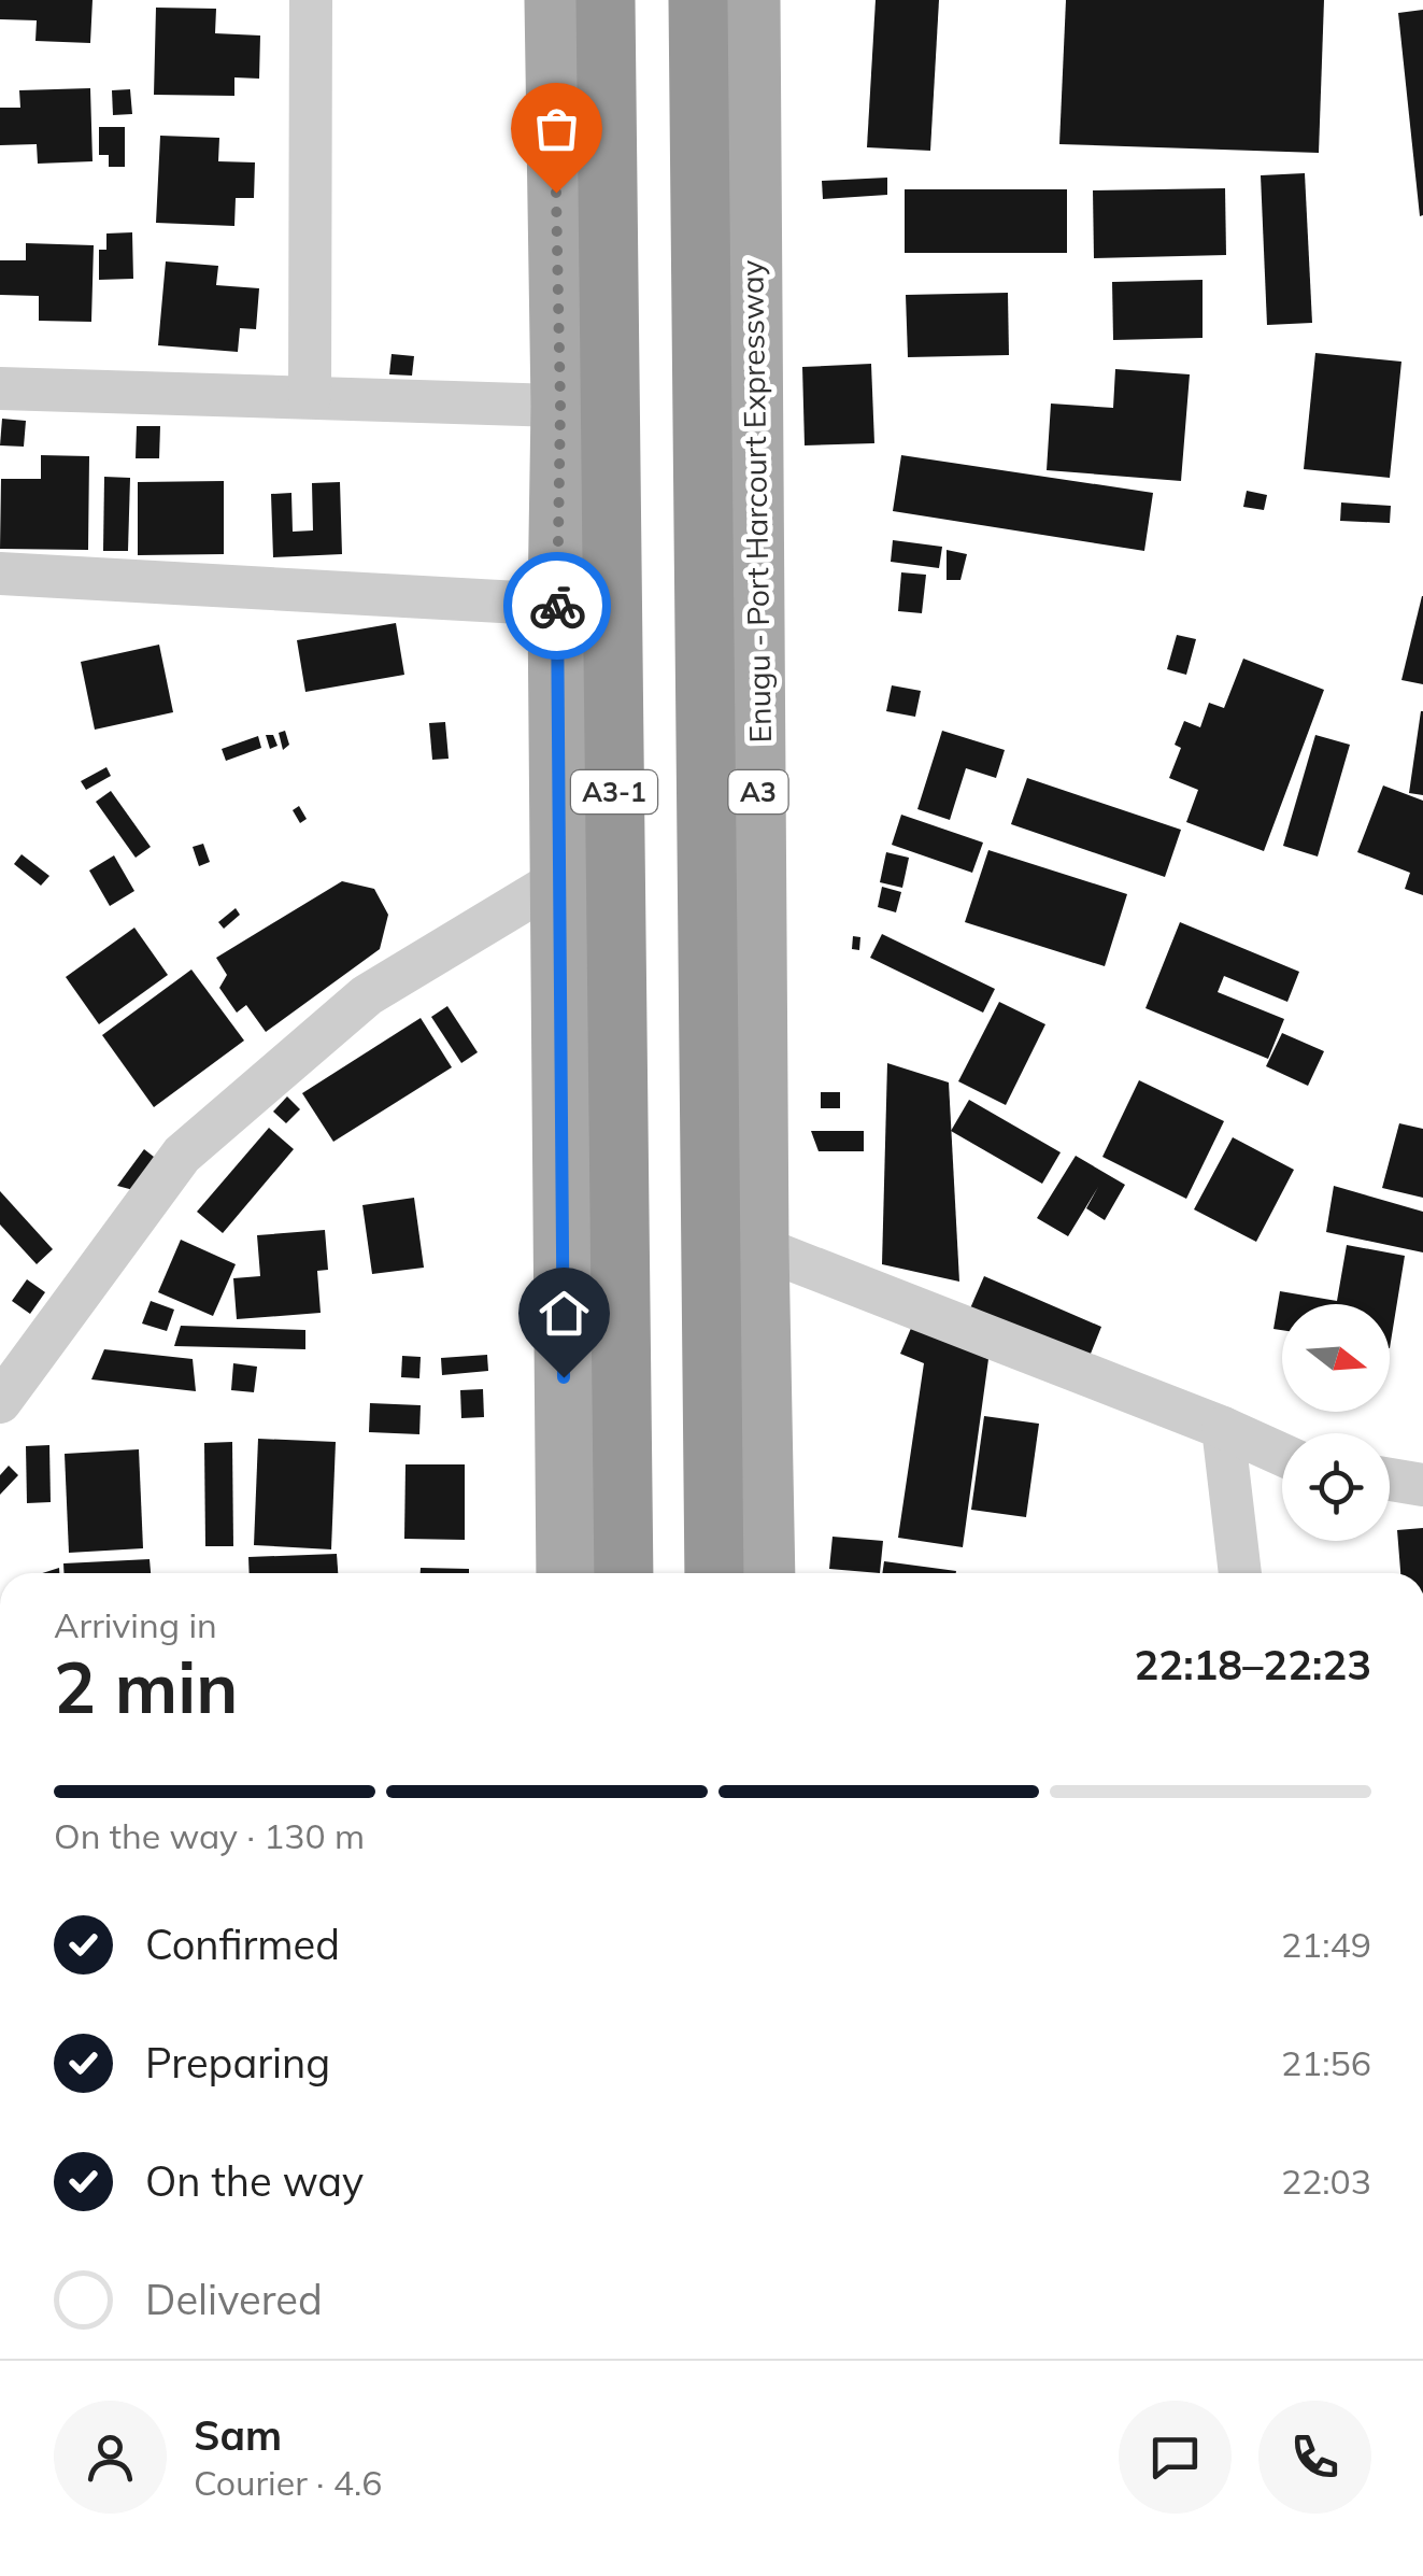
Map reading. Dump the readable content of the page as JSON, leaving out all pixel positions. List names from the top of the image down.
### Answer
{
  "streets": {
    "highway": ["Enugu - Port Harcourt Expressway", "A3-1"],
    "main road": ["A3"]
  },
  "north": "right",
  "page": {
    "heading": ["2 min", "Arriving in", "22:18–22:23"],
    "panel": ["Sam", "Courier · 4.6"],
    "bar": "On the way · 130 m",
    "list": [
      ["Confirmed", "21:49"],
      ["Preparing", "21:56"],
      ["On the way", "22:03"],
      "Delivered"
    ]
  }
}
